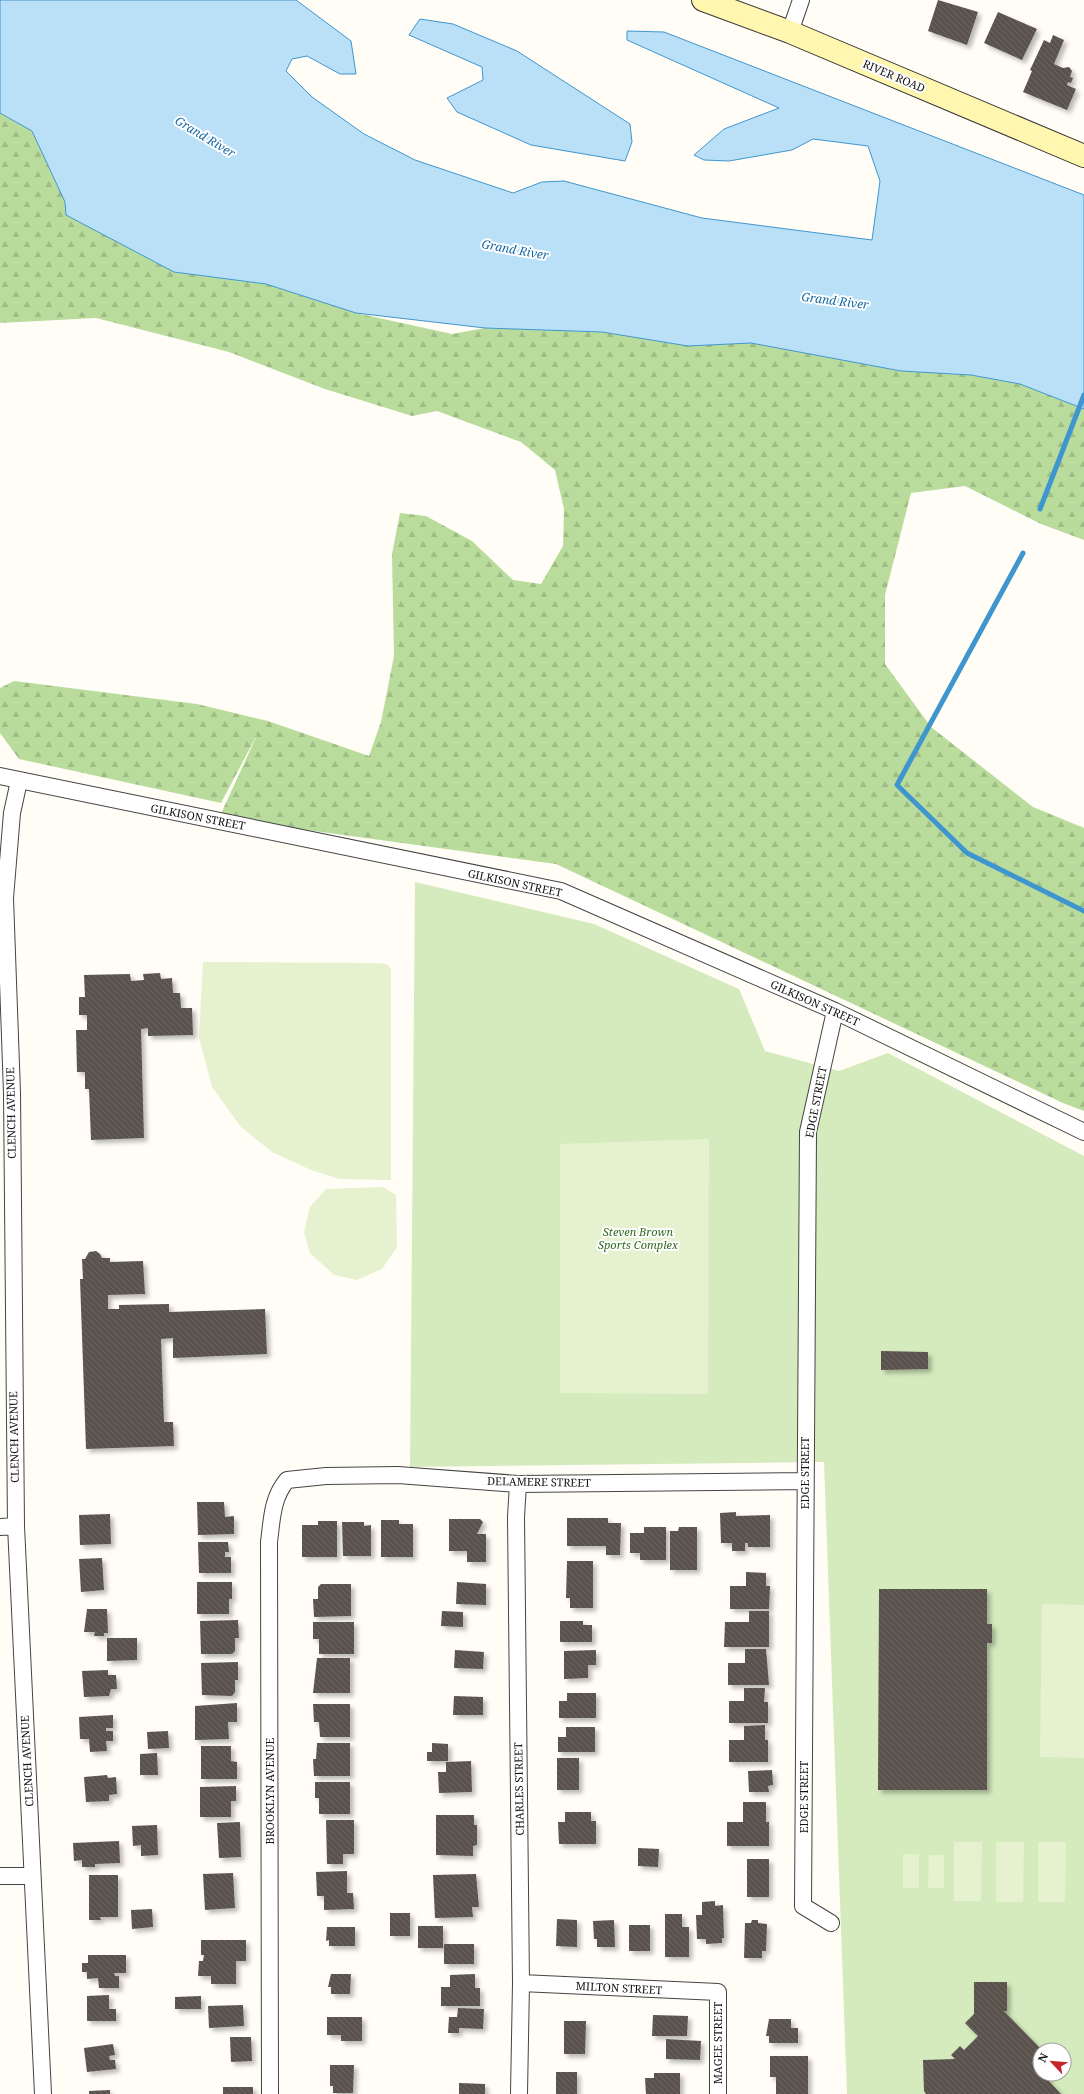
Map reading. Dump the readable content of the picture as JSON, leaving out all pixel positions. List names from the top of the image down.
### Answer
{
  "streets": {
    "street": [
      "RIVER ROAD",
      "GILKISON STREET",
      "EDGE STREET",
      "CLENCH AVENUE",
      "DELAMERE STREET",
      "CHARLES STREET",
      "BROOKLYN AVENUE",
      "MILTON STREET",
      "MAGEE STREET"
    ]
  },
  "crossings": [
    ["GILKISON STREET", "EDGE STREET"],
    ["GILKISON STREET", "CLENCH AVENUE"],
    ["EDGE STREET", "DELAMERE STREET"],
    ["DELAMERE STREET", "CHARLES STREET"],
    ["DELAMERE STREET", "BROOKLYN AVENUE"],
    ["CHARLES STREET", "MILTON STREET"],
    ["MILTON STREET", "MAGEE STREET"]
  ],
  "water": ["Grand River"],
  "parks": ["Steven Brown Sports Complex"],
  "north": "top left"
}
